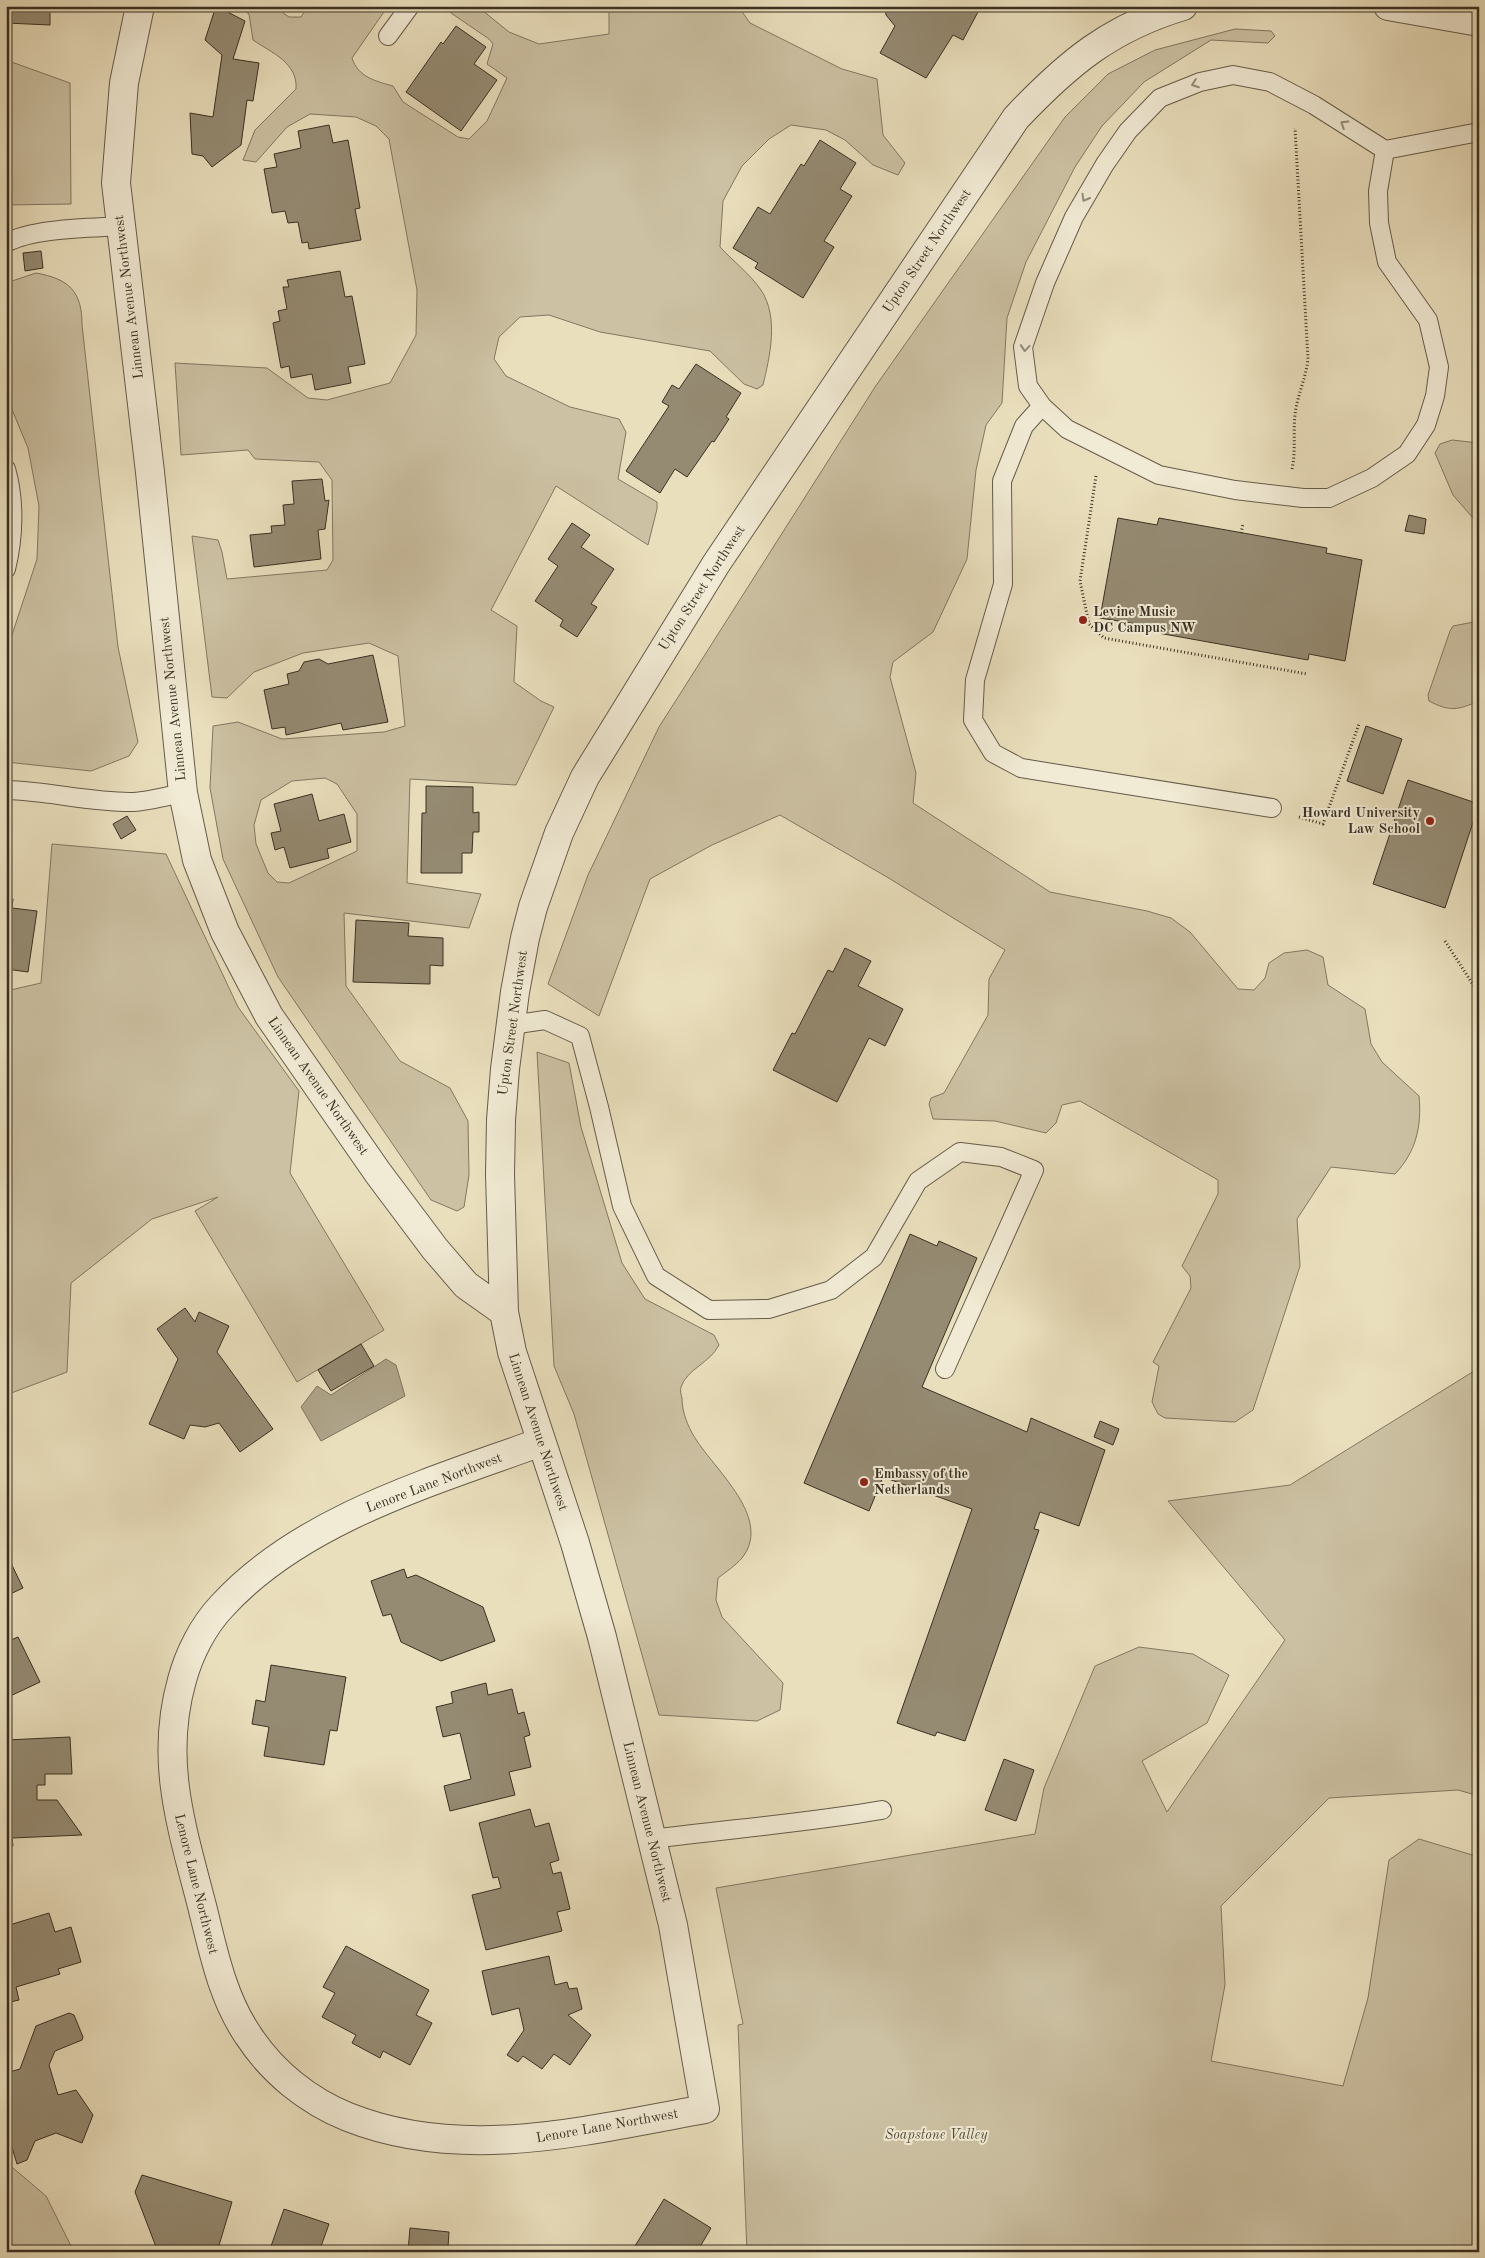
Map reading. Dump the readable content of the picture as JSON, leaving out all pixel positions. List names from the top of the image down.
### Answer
{
  "streets": {
    "street": ["Upton Street Northwest", "Linnean Avenue Northwest", "Lenore Lane Northwest"]
  },
  "crossings": [
    ["Upton Street Northwest", "Linnean Avenue Northwest"],
    ["Linnean Avenue Northwest", "Lenore Lane Northwest"]
  ],
  "parks": ["Soapstone Valley"],
  "places": ["Levine Music DC Campus NW", "Howard University Law School", "Embassy of the Netherlands"]
}
